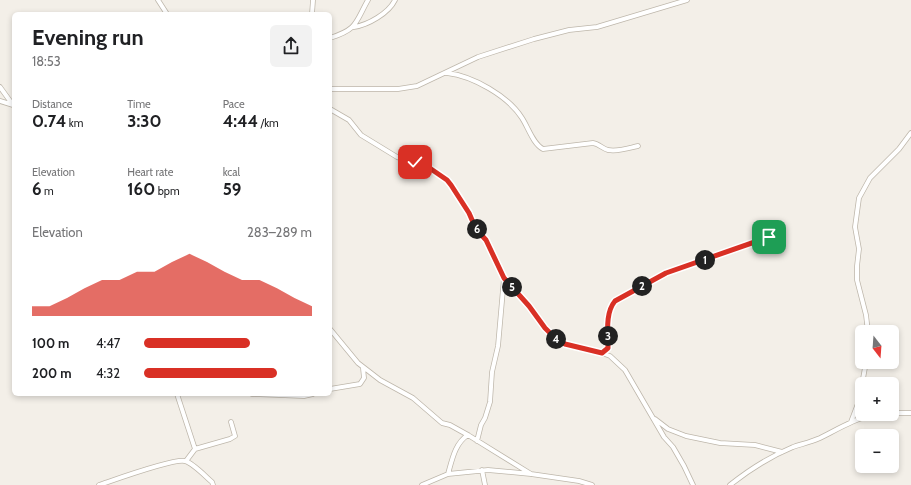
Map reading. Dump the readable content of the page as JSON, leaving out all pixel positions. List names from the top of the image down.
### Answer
{
  "north": "bottom",
  "page": {
    "heading": ["Evening run", "18:53"],
    "stats": [
      ["Distance", "0.74 km"],
      ["Time", "3:30"],
      ["Pace", "4:44 /km"],
      ["Elevation", "6 m"],
      ["Heart rate", "160 bpm"],
      ["kcal", "59"]
    ],
    "chart": ["Elevation", "283–289 m"],
    "pins": [
      "6",
      "1",
      "2",
      "5",
      "3",
      "4"
    ],
    "map_buttons": ["+", "−"],
    "list": [
      {
        "name": "100 m",
        "note": "4:47"
      },
      {
        "name": "200 m",
        "note": "4:32"
      }
    ]
  }
}
